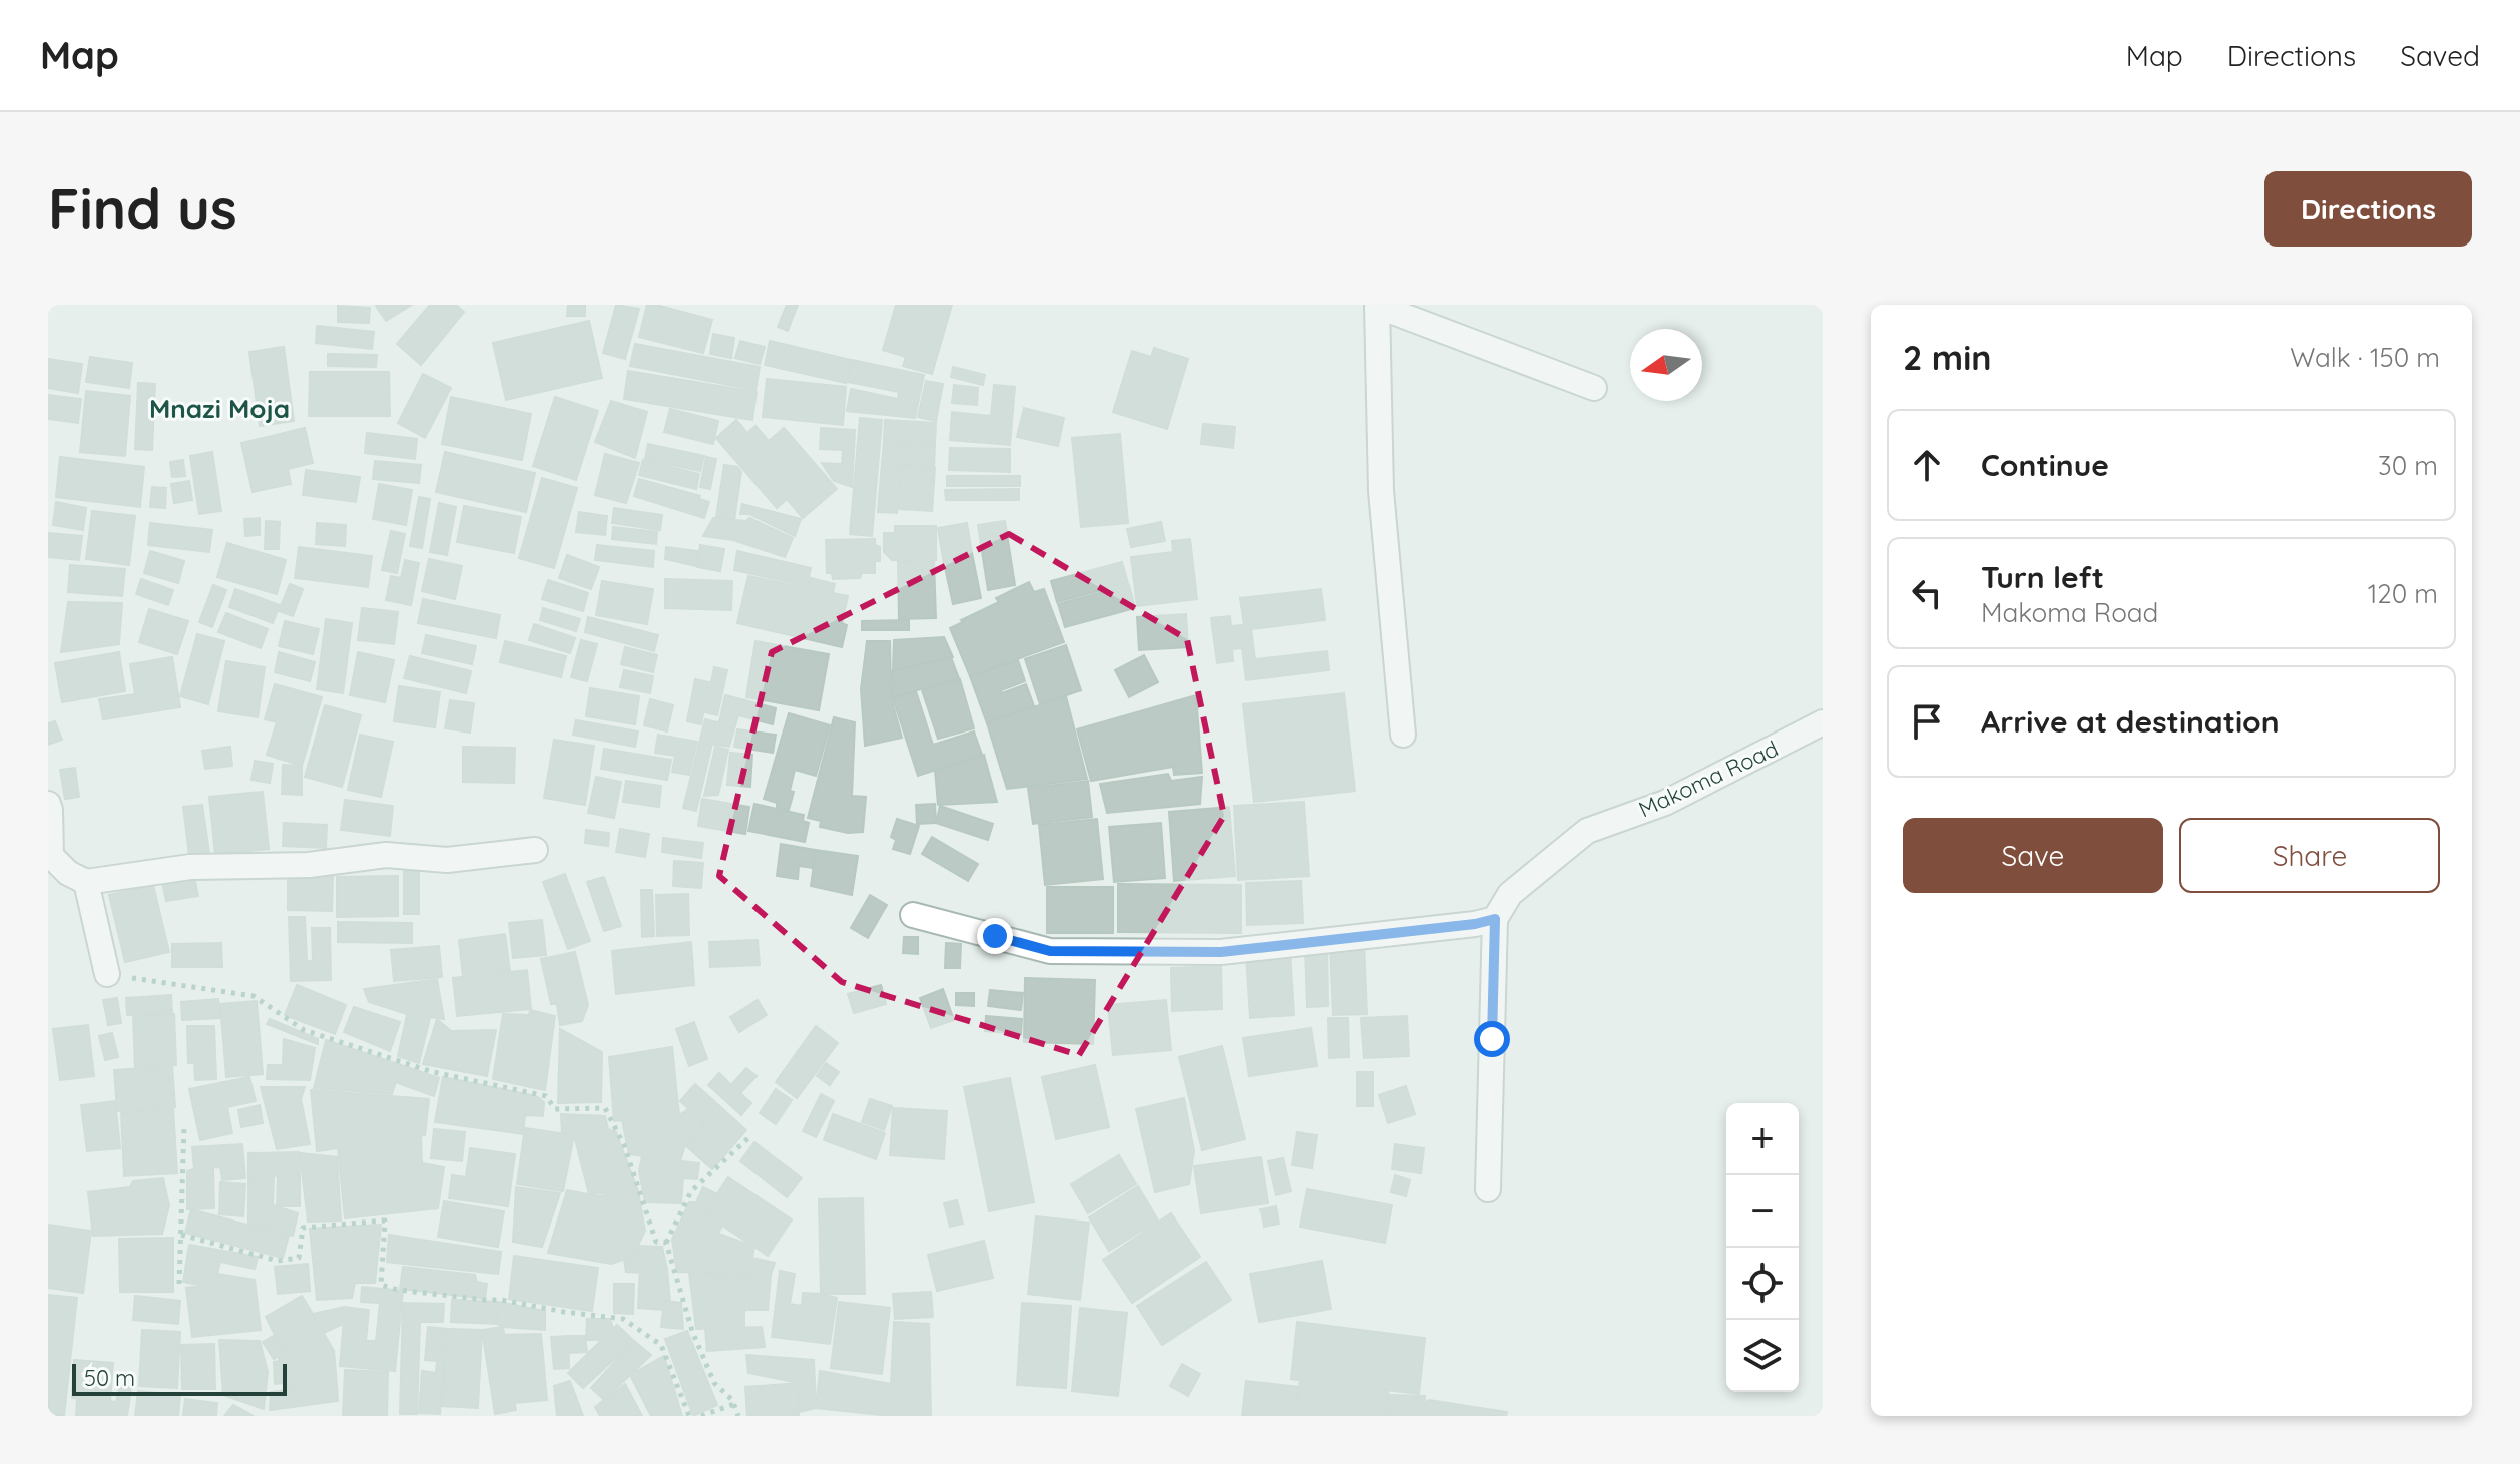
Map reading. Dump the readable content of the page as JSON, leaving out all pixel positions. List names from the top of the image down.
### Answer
{
  "streets": {
    "street": ["Makoma Road"]
  },
  "districts": ["Mnazi Moja"],
  "scale_bar": "50 m",
  "north": "left",
  "page": {
    "header": "Map",
    "nav": ["Map", "Directions", "Saved"],
    "buttons": [
      "Directions",
      ["Save", "Share"]
    ],
    "title": "Find us",
    "heading": ["2 min", "Walk · 150 m"],
    "list": [
      ["Continue", "30 m"],
      ["Turn left", "Makoma Road", "120 m"],
      "Arrive at destination"
    ],
    "map_buttons": ["+", "−"],
    "scale": "50 m"
  }
}
